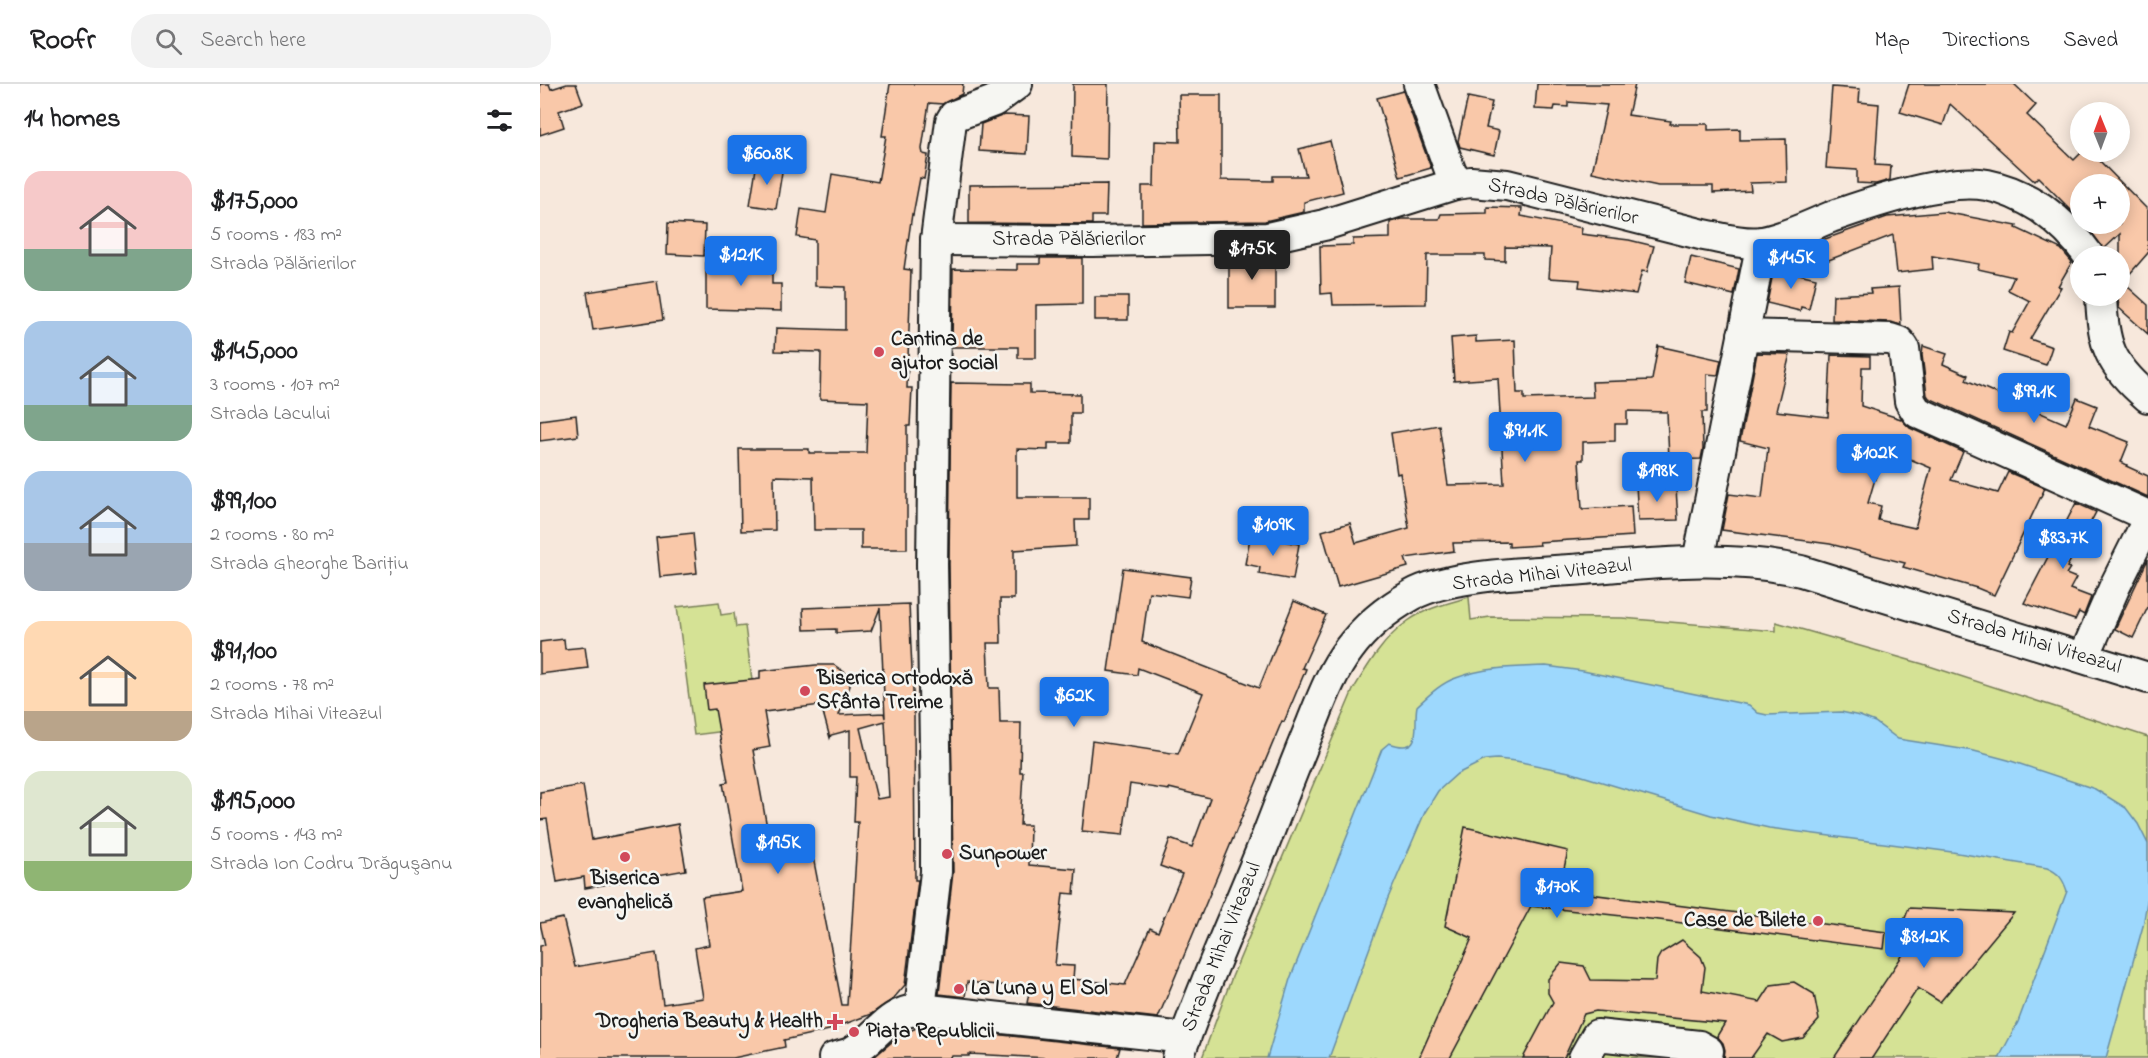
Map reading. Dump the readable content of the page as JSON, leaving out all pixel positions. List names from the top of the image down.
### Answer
{
  "streets": {
    "street": ["Strada Pălărierilor", "Strada Mihai Viteazul"]
  },
  "places": {
    "other": [
      "Cantina de ajutor social",
      "Biserica Ortodoxă Sfânta Treime",
      "Sunpower",
      "Biserica evanghelică",
      "Case de Bilete",
      "La Luna y El Sol",
      "Piața Republicii"
    ],
    "health": ["Drogheria Beauty & Health"]
  },
  "north": "top",
  "page": {
    "header": "Roofr",
    "search": "Search here",
    "nav": ["Map", "Directions", "Saved"],
    "heading": "14 homes",
    "map_buttons": ["+", "−"],
    "price": [
      "$60.8K",
      "$175K",
      "$121K",
      "$145K",
      "$99.1K",
      "$91.1K",
      "$102K",
      "$198K",
      "$109K",
      "$83.7K",
      "$62K",
      "$195K",
      "$170K",
      "$81.2K"
    ],
    "list": [
      {
        "name": "$175,000",
        "note": "5 rooms · 183 m² · Strada Pălărierilor"
      },
      {
        "name": "$145,000",
        "note": "3 rooms · 107 m² · Strada Lacului"
      },
      {
        "name": "$99,100",
        "note": "2 rooms · 80 m² · Strada Gheorghe Barițiu"
      },
      {
        "name": "$91,100",
        "note": "2 rooms · 78 m² · Strada Mihai Viteazul"
      },
      {
        "name": "$195,000",
        "note": "5 rooms · 143 m² · Strada Ion Codru Drăguşanu"
      }
    ]
  }
}
